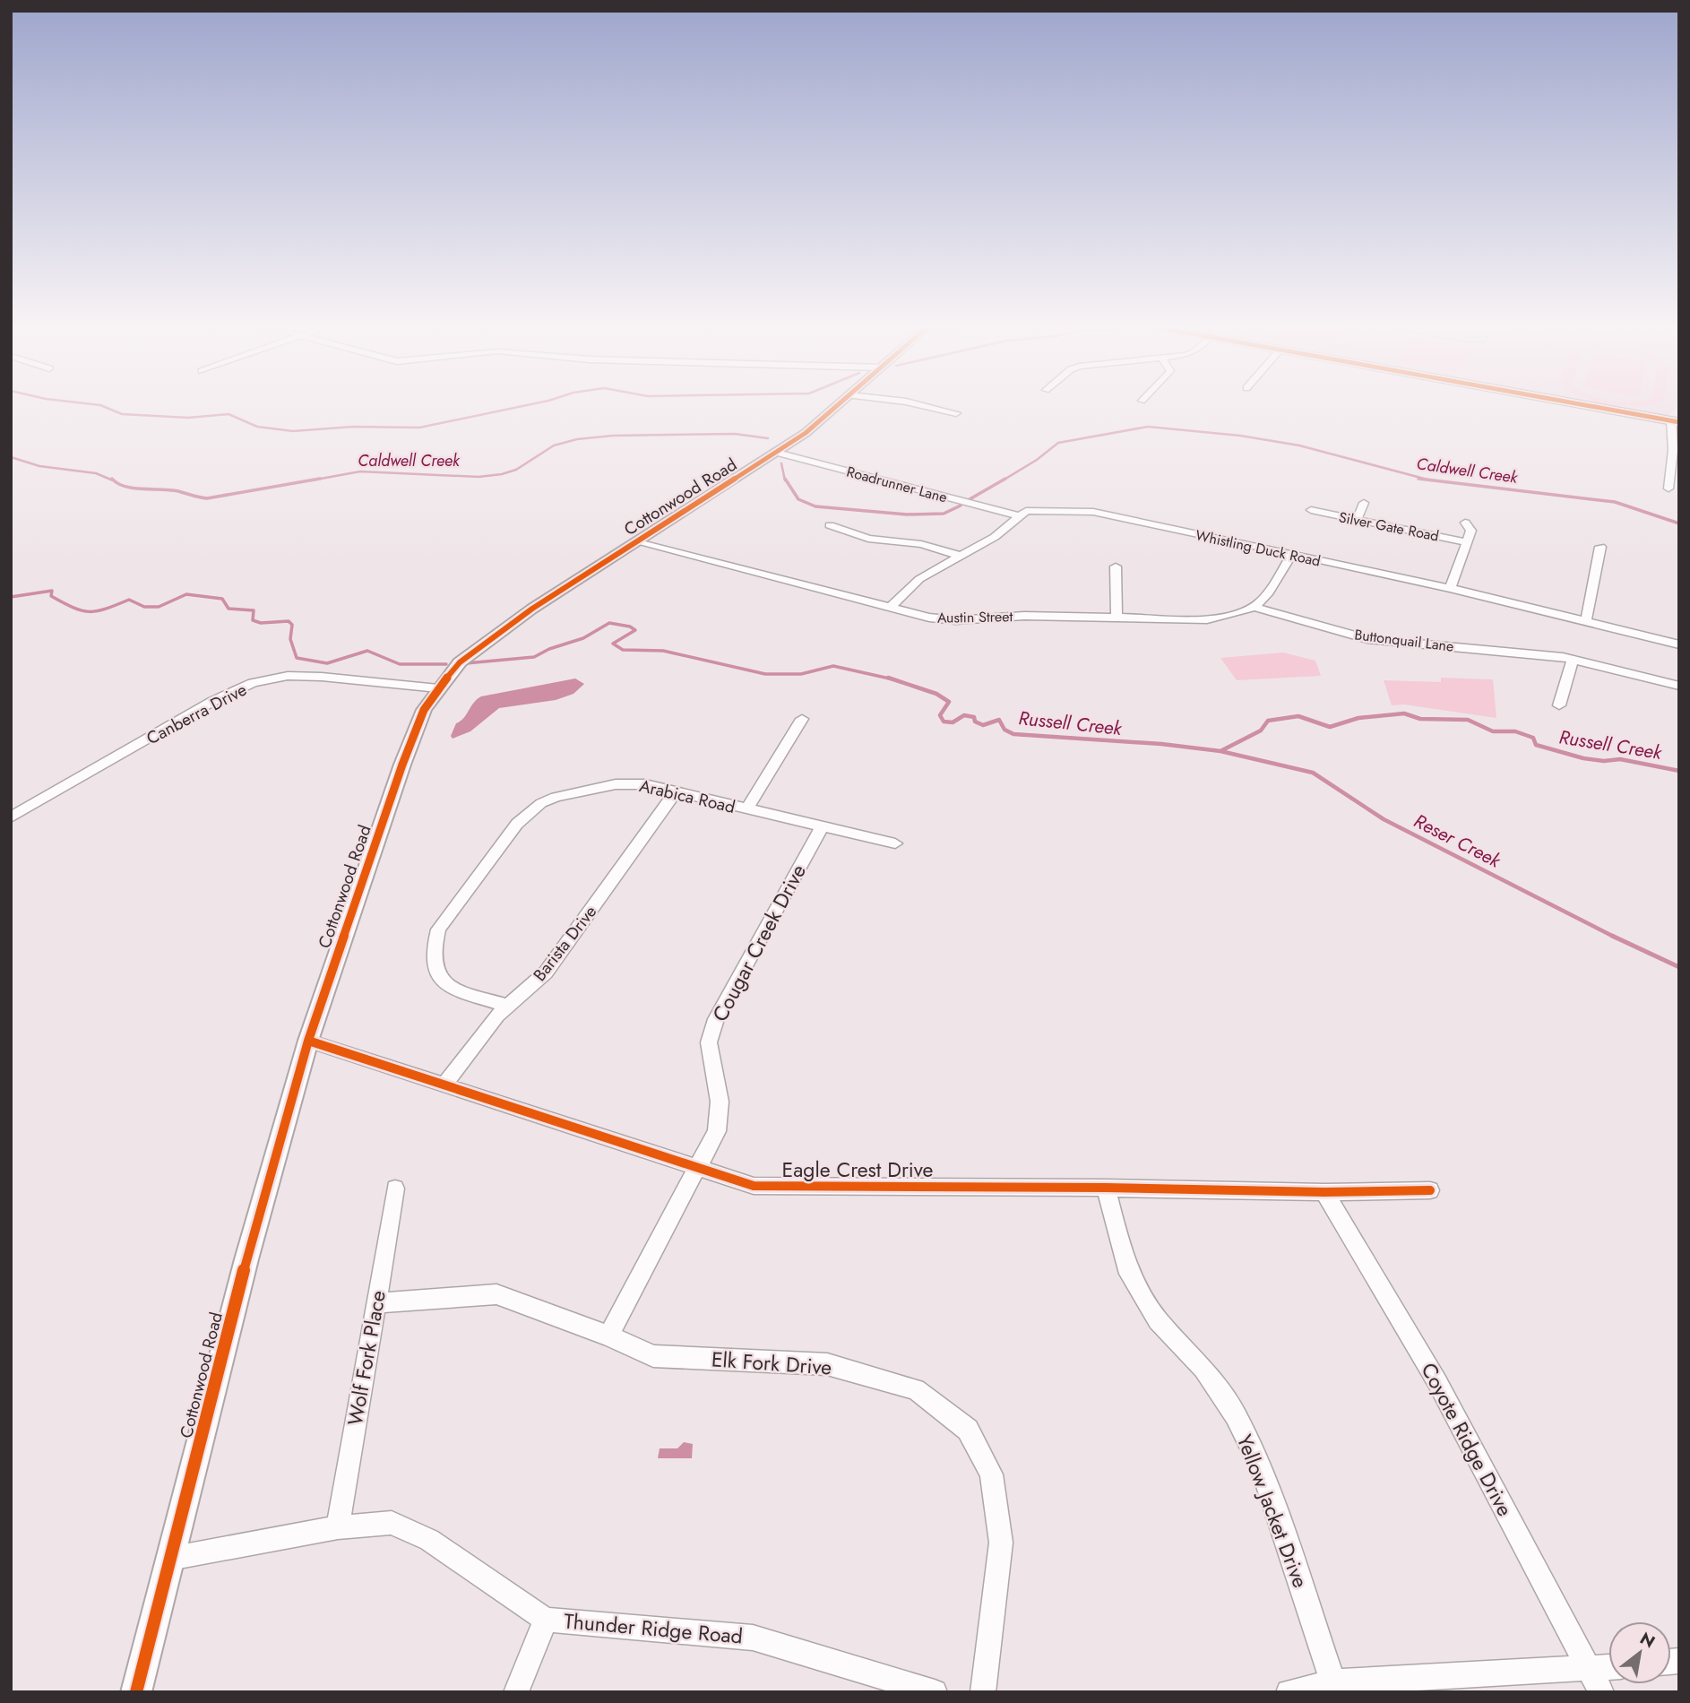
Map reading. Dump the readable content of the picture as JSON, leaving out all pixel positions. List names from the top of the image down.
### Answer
{
  "streets": {
    "street": [
      "Roadrunner Lane",
      "Cottonwood Road",
      "Silver Gate Road",
      "Whistling Duck Road",
      "Austin Street",
      "Buttonquail Lane",
      "Canberra Drive",
      "Arabica Road",
      "Barista Drive",
      "Cougar Creek Drive",
      "Eagle Crest Drive",
      "Wolf Fork Place",
      "Elk Fork Drive",
      "Coyote Ridge Drive",
      "Yellow Jacket Drive",
      "Thunder Ridge Road"
    ]
  },
  "crossings": [
    ["Roadrunner Lane", "Cottonwood Road"],
    ["Roadrunner Lane", "Whistling Duck Road"],
    ["Cottonwood Road", "Austin Street"],
    ["Cottonwood Road", "Canberra Drive"],
    ["Cottonwood Road", "Eagle Crest Drive"],
    ["Cottonwood Road", "Thunder Ridge Road"],
    ["Austin Street", "Buttonquail Lane"],
    ["Arabica Road", "Barista Drive"],
    ["Arabica Road", "Cougar Creek Drive"],
    ["Barista Drive", "Eagle Crest Drive"],
    ["Cougar Creek Drive", "Eagle Crest Drive"],
    ["Cougar Creek Drive", "Elk Fork Drive"],
    ["Eagle Crest Drive", "Coyote Ridge Drive"],
    ["Eagle Crest Drive", "Yellow Jacket Drive"],
    ["Wolf Fork Place", "Elk Fork Drive"],
    ["Wolf Fork Place", "Thunder Ridge Road"]
  ],
  "water": ["Caldwell Creek", "Russell Creek", "Reser Creek"],
  "north": "top right"
}
